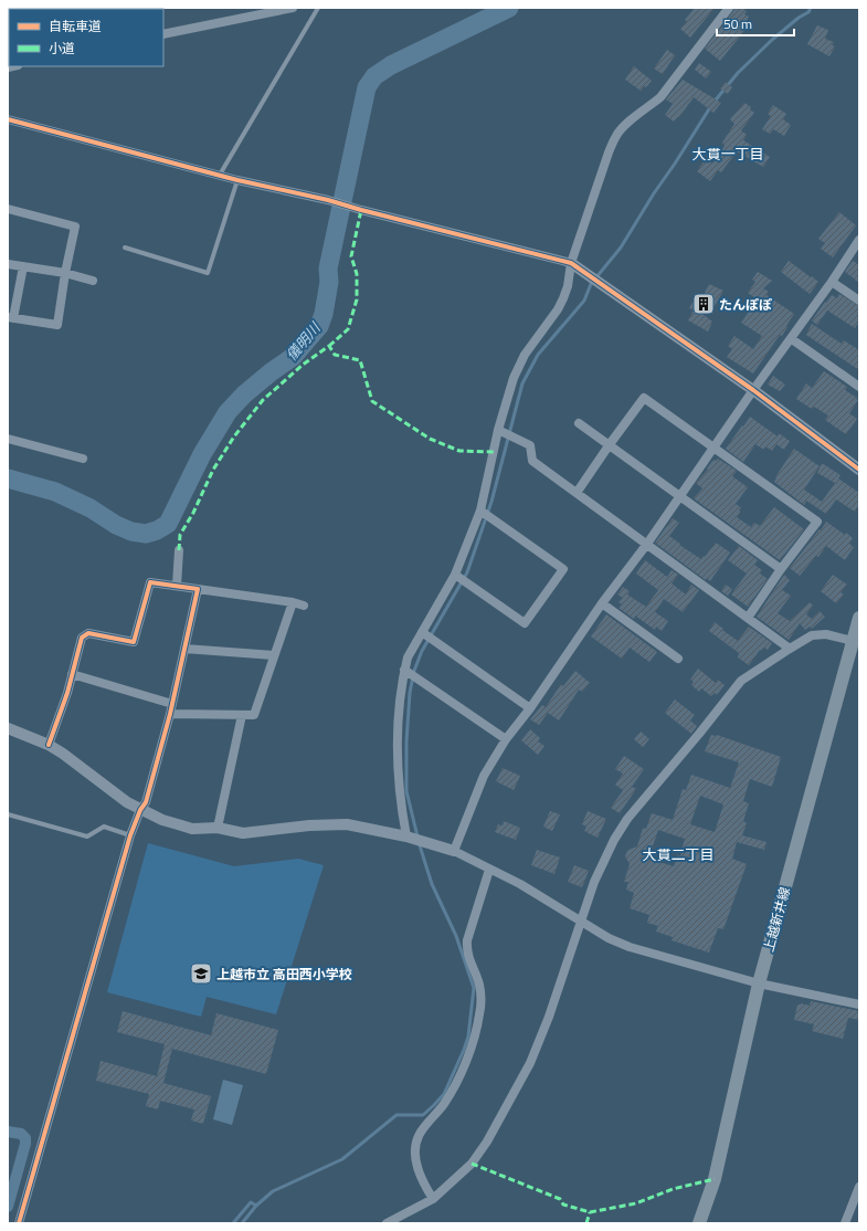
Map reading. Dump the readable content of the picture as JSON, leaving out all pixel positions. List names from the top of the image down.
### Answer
{
  "streets": {
    "main road": ["上越新井線"]
  },
  "districts": ["大貫一丁目", "大貫二丁目"],
  "water": ["儀明川"],
  "places": {
    "building": ["たんぽぽ"],
    "school or university": ["上越市立 高田西小学校"]
  },
  "legend": ["自転車道", "小道"],
  "scale_bar": "50 m"
}
